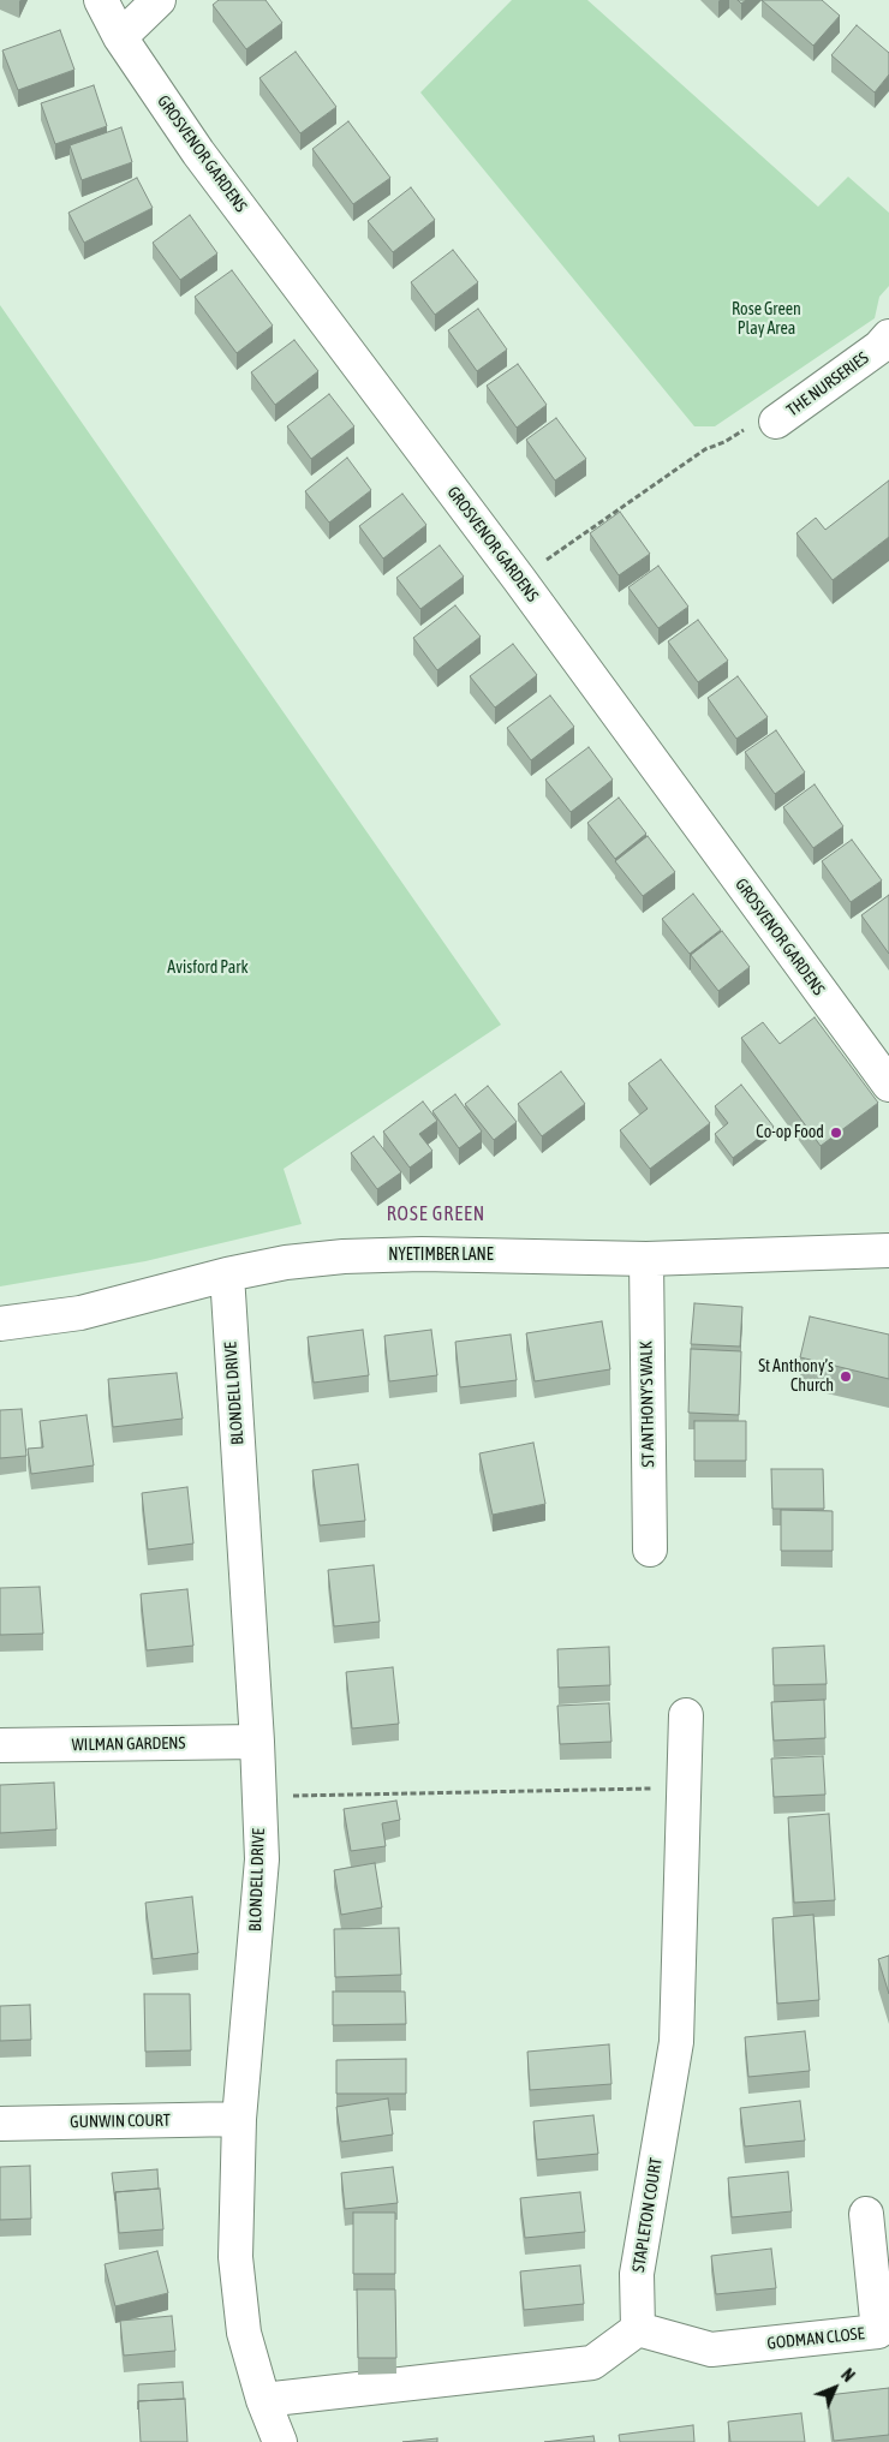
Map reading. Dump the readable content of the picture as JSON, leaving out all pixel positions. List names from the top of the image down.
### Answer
{
  "streets": {
    "street": [
      "GROSVENOR GARDENS",
      "THE NURSERIES",
      "NYETIMBER LANE",
      "BLONDELL DRIVE",
      "ST ANTHONY'S WALK",
      "WILMAN GARDENS",
      "GUNWIN COURT",
      "STAPLETON COURT",
      "GODMAN CLOSE"
    ]
  },
  "crossings": [
    ["NYETIMBER LANE", "BLONDELL DRIVE"],
    ["NYETIMBER LANE", "ST ANTHONY'S WALK"],
    ["BLONDELL DRIVE", "WILMAN GARDENS"],
    ["BLONDELL DRIVE", "GUNWIN COURT"],
    ["STAPLETON COURT", "GODMAN CLOSE"]
  ],
  "districts": ["ROSE GREEN"],
  "parks": ["Rose Green Play Area", "Avisford Park"],
  "places": ["Co-op Food", "St Anthony’s Church"],
  "north": "top right"
}
